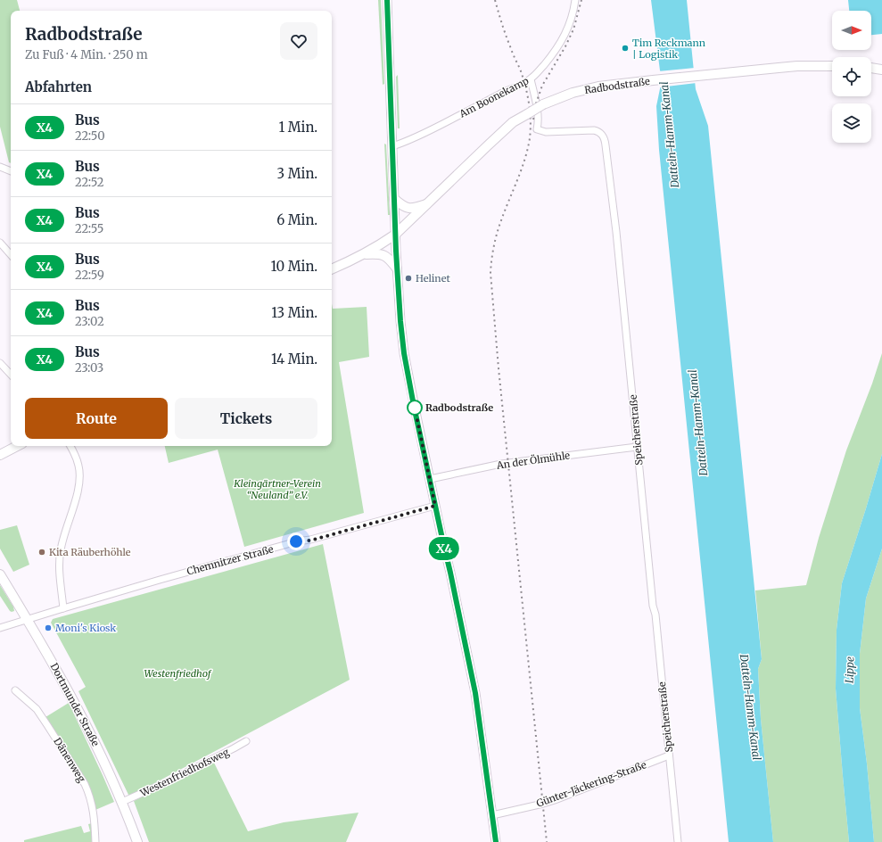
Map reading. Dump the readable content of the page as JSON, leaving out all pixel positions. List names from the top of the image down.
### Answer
{
  "streets": {
    "main road": ["Radbodstraße", "Dortmunder Straße"],
    "street": [
      "Am Boonekamp",
      "Speicherstraße",
      "An der Ölmühle",
      "Chemnitzer Straße",
      "Dänenweg",
      "Westenfriedhofsweg",
      "Günter-Jäckering-Straße"
    ]
  },
  "crossings": [
    ["Am Boonekamp", "Speicherstraße"],
    ["Speicherstraße", "An der Ölmühle"],
    ["Speicherstraße", "Günter-Jäckering-Straße"],
    ["Chemnitzer Straße", "Dortmunder Straße"],
    ["Dortmunder Straße", "Westenfriedhofsweg"]
  ],
  "water": ["Datteln-Hamm-Kanal", "Lippe"],
  "parks": ["Kleingärtner-Verein “Neuland” e.V.", "Westenfriedhof"],
  "places": [
    "Tim Reckmann | Logistik",
    "Helinet",
    "Radbodstraße",
    "Kita Räuberhöhle",
    "Moni's Kiosk"
  ],
  "lines": ["bus line X4"],
  "north": "right",
  "page": {
    "on_map": "X4",
    "heading": [
      ["Radbodstraße", "Zu Fuß · 4 Min. · 250 m"],
      "Abfahrten"
    ],
    "list": [
      {
        "mark": "X4",
        "name": "Bus",
        "note": "22:50",
        "value": "1 Min."
      },
      {
        "mark": "X4",
        "name": "Bus",
        "note": "22:52",
        "value": "3 Min."
      },
      {
        "mark": "X4",
        "name": "Bus",
        "note": "22:55",
        "value": "6 Min."
      },
      {
        "mark": "X4",
        "name": "Bus",
        "note": "22:59",
        "value": "10 Min."
      },
      {
        "mark": "X4",
        "name": "Bus",
        "note": "23:02",
        "value": "13 Min."
      },
      {
        "mark": "X4",
        "name": "Bus",
        "note": "23:03",
        "value": "14 Min."
      }
    ],
    "buttons": ["Route", "Tickets"]
  }
}
